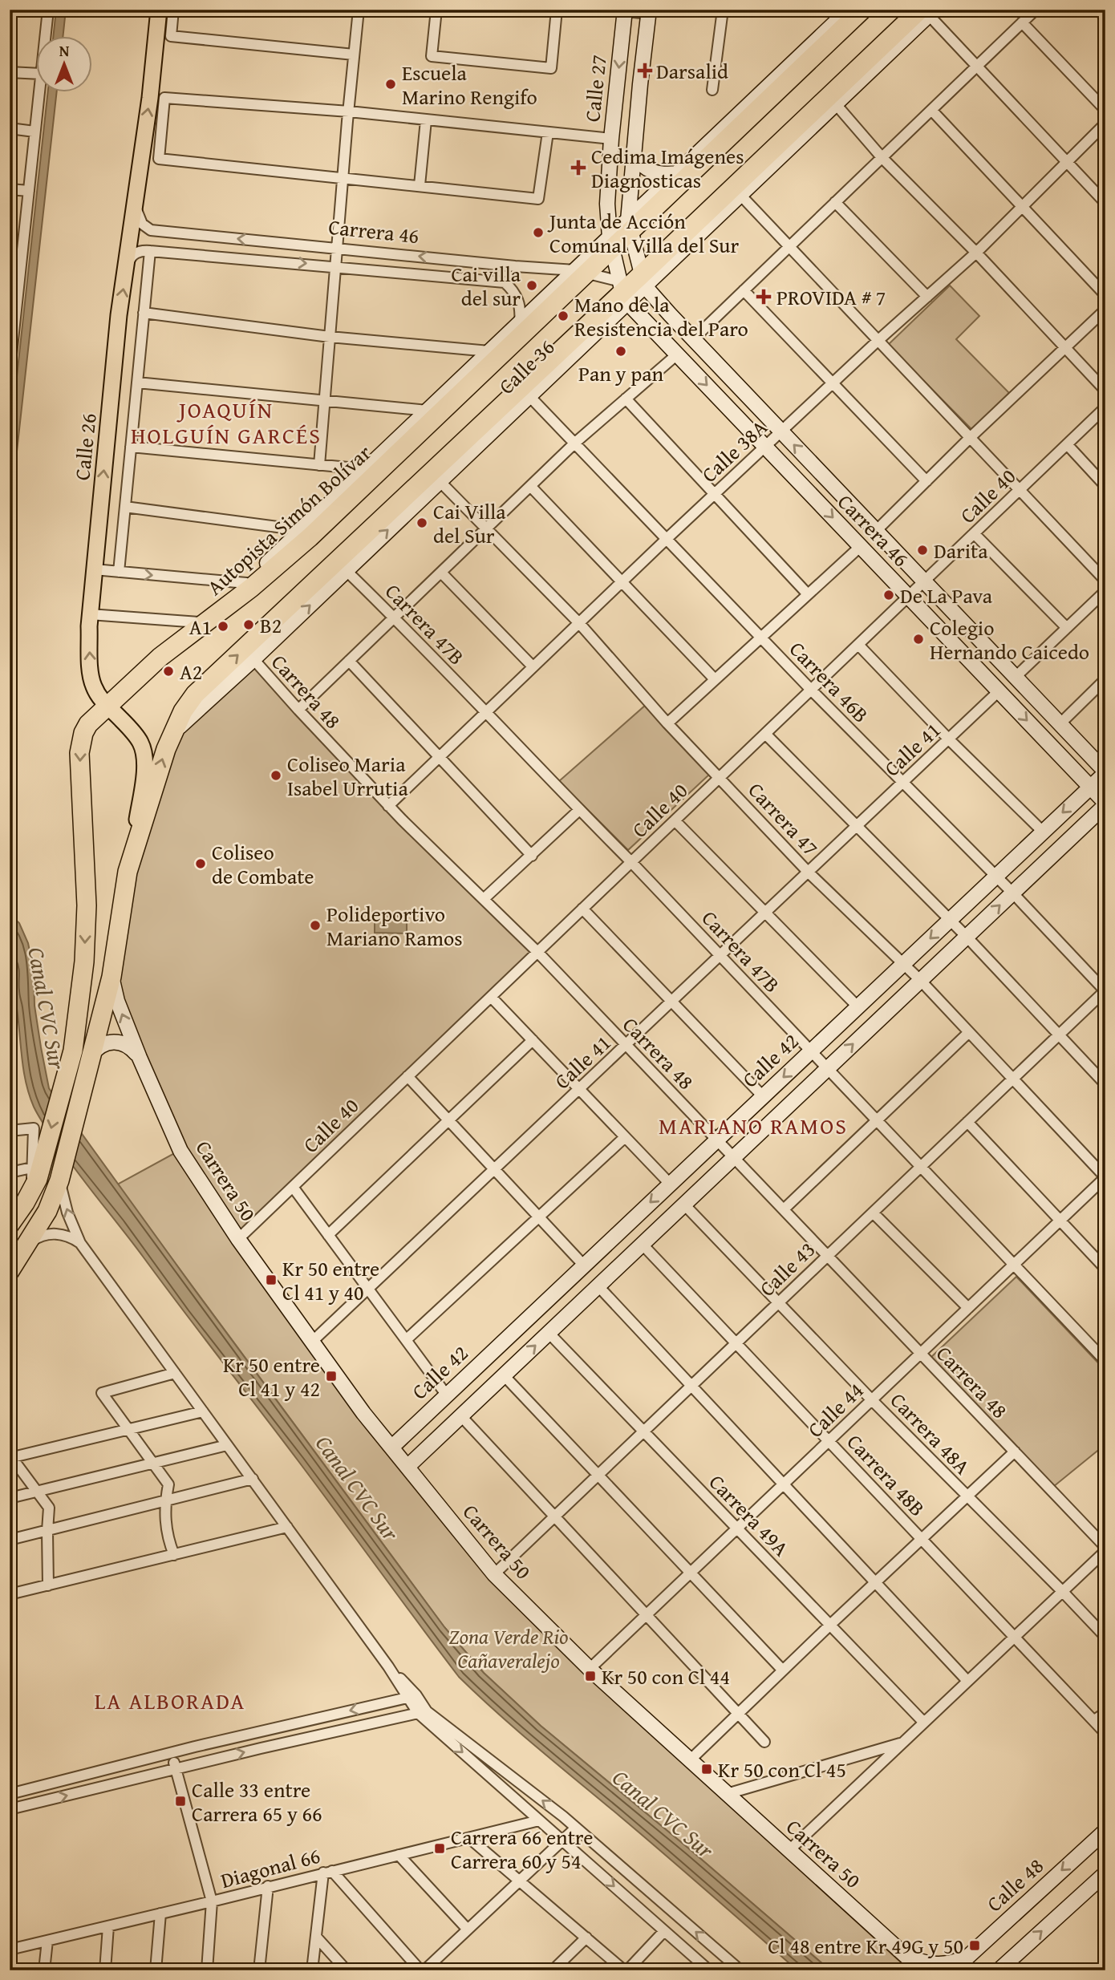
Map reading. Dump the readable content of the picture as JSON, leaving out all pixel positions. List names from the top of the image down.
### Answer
{
  "streets": {
    "highway": ["Autopista Simón Bolívar"],
    "main road": ["Calle 26"],
    "street": [
      "Calle 27",
      "Carrera 46",
      "Calle 36",
      "Calle 38A",
      "Calle 40",
      "Carrera 47B",
      "Carrera 46B",
      "Carrera 48",
      "Calle 41",
      "Carrera 47",
      "Calle 42",
      "Carrera 50",
      "Calle 43",
      "Calle 44",
      "Carrera 48A",
      "Carrera 48B",
      "Carrera 49A",
      "Diagonal 66",
      "Calle 48"
    ]
  },
  "crossings": [
    ["Calle 27", "Carrera 46"],
    ["Calle 27", "Autopista Simón Bolívar"],
    ["Carrera 46", "Calle 36"],
    ["Carrera 46", "Calle 26"],
    ["Carrera 46", "Calle 38A"],
    ["Carrera 46", "Calle 40"],
    ["Carrera 46", "Autopista Simón Bolívar"],
    ["Carrera 46", "Calle 41"],
    ["Carrera 46", "Calle 42"],
    ["Calle 36", "Autopista Simón Bolívar"],
    ["Calle 36", "Carrera 47B"],
    ["Calle 36", "Carrera 46B"],
    ["Calle 36", "Carrera 48"],
    ["Calle 36", "Carrera 47"],
    ["Calle 26", "Autopista Simón Bolívar"],
    ["Calle 38A", "Carrera 47B"],
    ["Calle 38A", "Carrera 46B"],
    ["Calle 38A", "Carrera 48"],
    ["Calle 38A", "Carrera 47"],
    ["Calle 40", "Carrera 47B"],
    ["Calle 40", "Carrera 46B"],
    ["Calle 40", "Carrera 48"],
    ["Calle 40", "Carrera 47"],
    ["Calle 40", "Carrera 50"],
    ["Carrera 47B", "Calle 41"],
    ["Carrera 47B", "Calle 42"],
    ["Carrera 47B", "Calle 43"],
    ["Carrera 47B", "Calle 44"],
    ["Carrera 46B", "Calle 41"],
    ["Carrera 46B", "Calle 42"],
    ["Carrera 46B", "Calle 43"],
    ["Carrera 48", "Calle 41"],
    ["Carrera 48", "Calle 42"],
    ["Carrera 48", "Calle 43"],
    ["Carrera 48", "Calle 44"],
    ["Calle 41", "Carrera 47"],
    ["Calle 41", "Carrera 50"],
    ["Carrera 47", "Calle 42"],
    ["Carrera 47", "Calle 43"],
    ["Carrera 47", "Calle 44"],
    ["Calle 42", "Carrera 50"],
    ["Carrera 50", "Calle 43"],
    ["Carrera 50", "Calle 44"],
    ["Calle 43", "Carrera 48A"],
    ["Calle 43", "Carrera 48B"],
    ["Calle 43", "Carrera 49A"],
    ["Calle 44", "Carrera 48A"],
    ["Calle 44", "Carrera 48B"],
    ["Calle 44", "Carrera 49A"]
  ],
  "one_way": ["Calle 26"],
  "districts": ["JOAQUÍN HOLGUÍN GARCÉS", "MARIANO RAMOS", "LA ALBORADA"],
  "water": ["Canal CVC Sur"],
  "parks": ["Zona Verde Rio Cañaveralejo"],
  "places": {
    "health": ["Darsalid", "Cedima Imágenes Diagnosticas", "PROVIDA # 7"],
    "other": [
      "Escuela Marino Rengifo",
      "Junta de Acción Comunal Villa del Sur",
      "Cai villa del sur",
      "Mano de la Resistencia del Paro",
      "Pan y pan",
      "Cai Villa del Sur",
      "Darita",
      "De La Pava",
      "B2",
      "A1",
      "Colegio Hernando Caicedo",
      "A2",
      "Coliseo Maria Isabel Urrutia",
      "Coliseo de Combate",
      "Polideportivo Mariano Ramos"
    ],
    "transit": [
      "Kr 50 entre Cl 41 y 40",
      "Kr 50 entre Cl 41 y 42",
      "Kr 50 con Cl 44",
      "Kr 50 con Cl 45",
      "Calle 33 entre Carrera 65 y 66",
      "Carrera 66 entre Carrera 60 y 54",
      "Cl 48 entre Kr 49G y 50"
    ]
  },
  "north": "top"
}
